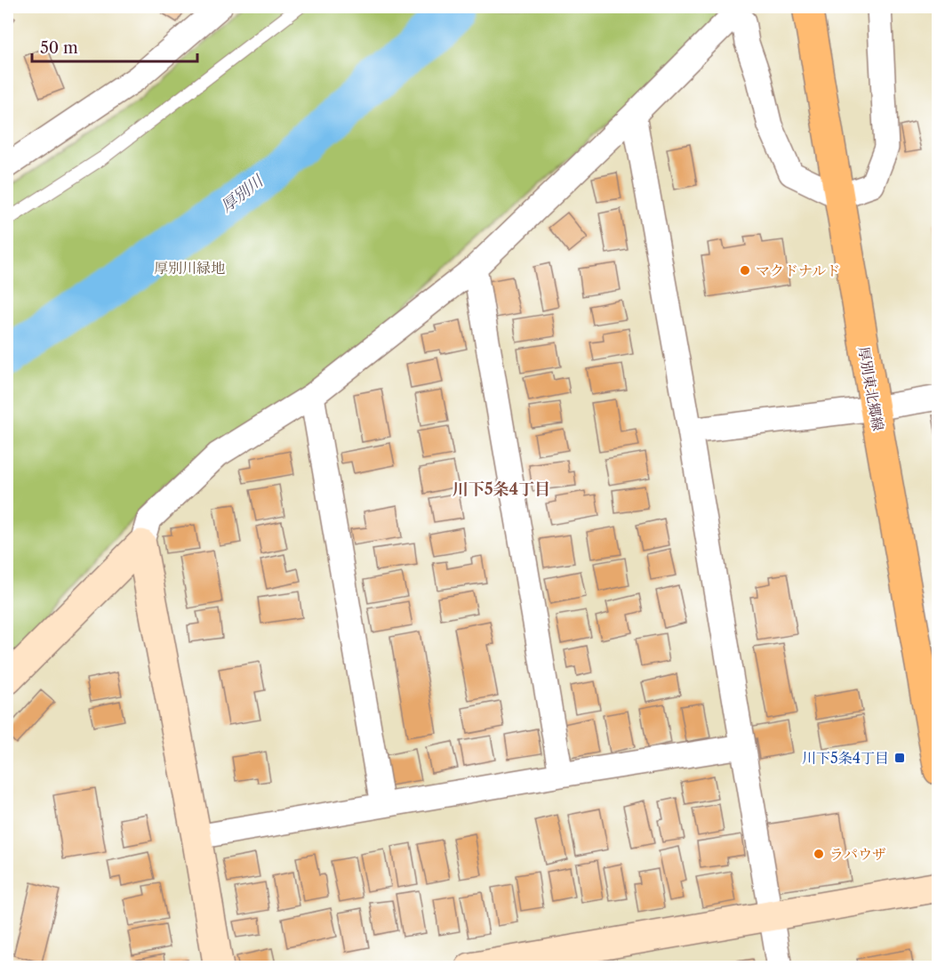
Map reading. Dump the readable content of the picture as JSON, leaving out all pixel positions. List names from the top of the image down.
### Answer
{
  "streets": {
    "main road": ["厚別東北郷線"]
  },
  "districts": ["川下5条4丁目"],
  "water": ["厚別川"],
  "parks": ["厚別川緑地"],
  "places": {
    "other": ["マクドナルド", "ラパウザ"],
    "transit": ["川下5条4丁目"]
  },
  "scale_bar": "50 m"
}
